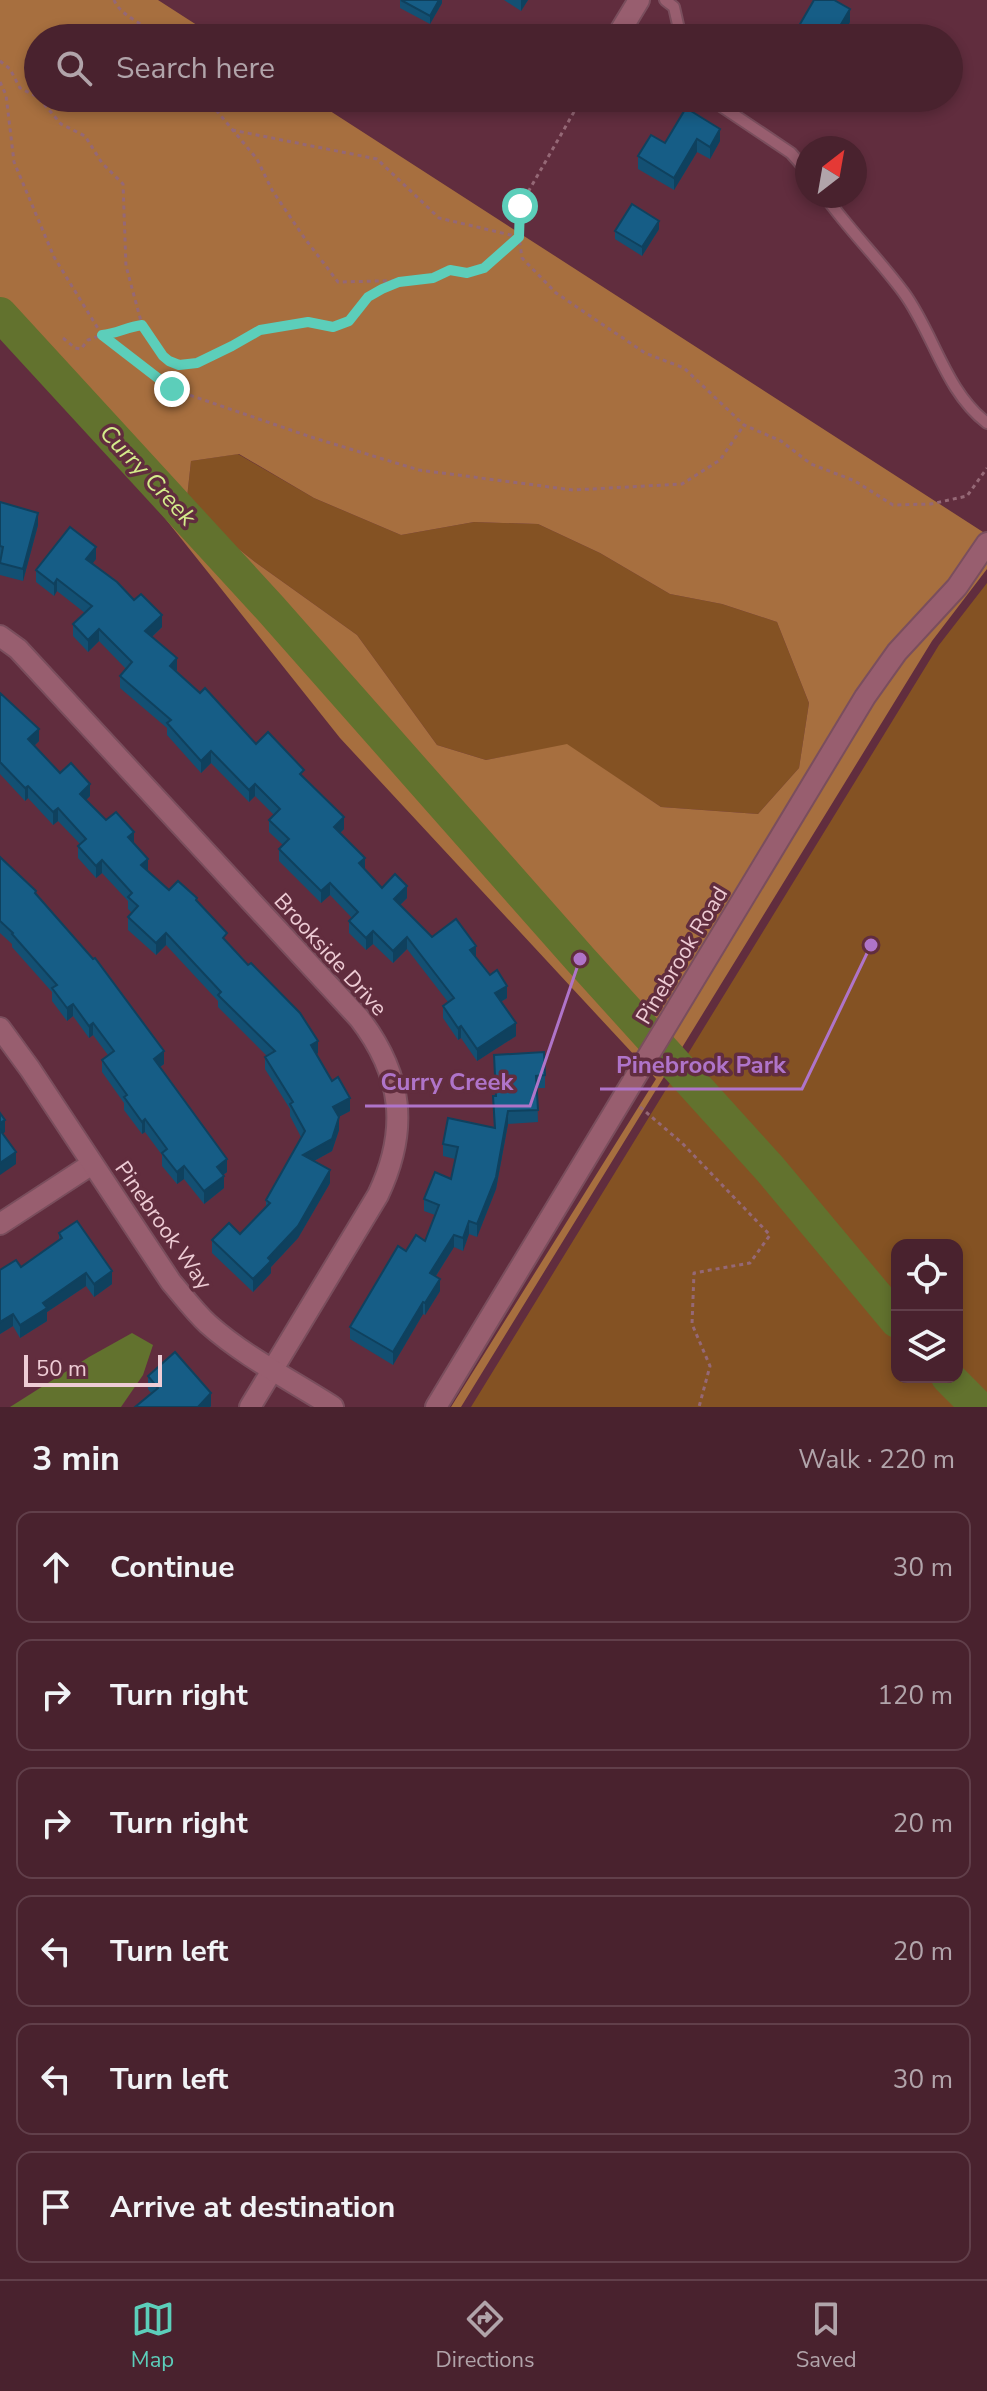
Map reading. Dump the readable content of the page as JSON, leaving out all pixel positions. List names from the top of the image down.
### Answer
{
  "streets": {
    "street": ["Brookside Drive", "Pinebrook Road", "Pinebrook Way"]
  },
  "crossings": [
    ["Brookside Drive", "Pinebrook Way"]
  ],
  "water": ["Curry Creek"],
  "places": ["Pinebrook Park", "Curry Creek"],
  "scale_bar": "50 m",
  "north": "top right",
  "page": {
    "search": "Search here",
    "scale": "50 m",
    "heading": ["3 min", "Walk · 220 m"],
    "list": [
      ["Continue", "30 m"],
      ["Turn right", "120 m"],
      ["Turn right", "20 m"],
      ["Turn left", "20 m"],
      ["Turn left", "30 m"],
      "Arrive at destination"
    ],
    "nav": ["Map", "Directions", "Saved"]
  }
}
